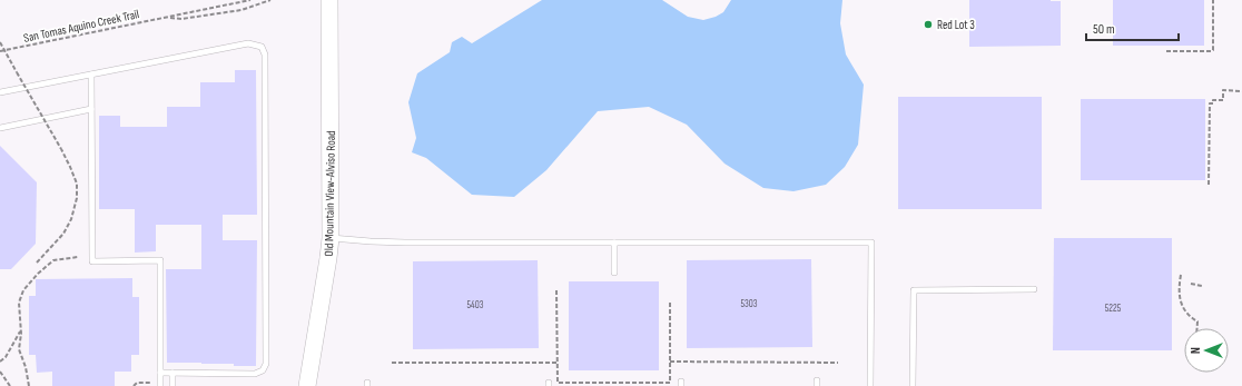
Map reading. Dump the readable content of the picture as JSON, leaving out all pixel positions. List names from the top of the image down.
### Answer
{
  "streets": {
    "street": ["Old Mountain View-Alviso Road"],
    "path": ["San Tomas Aquino Creek Trail"]
  },
  "places": ["Red Lot 3"],
  "house_numbers": ["5303", "5403", "5225"],
  "scale_bar": "50 m",
  "north": "left"
}
